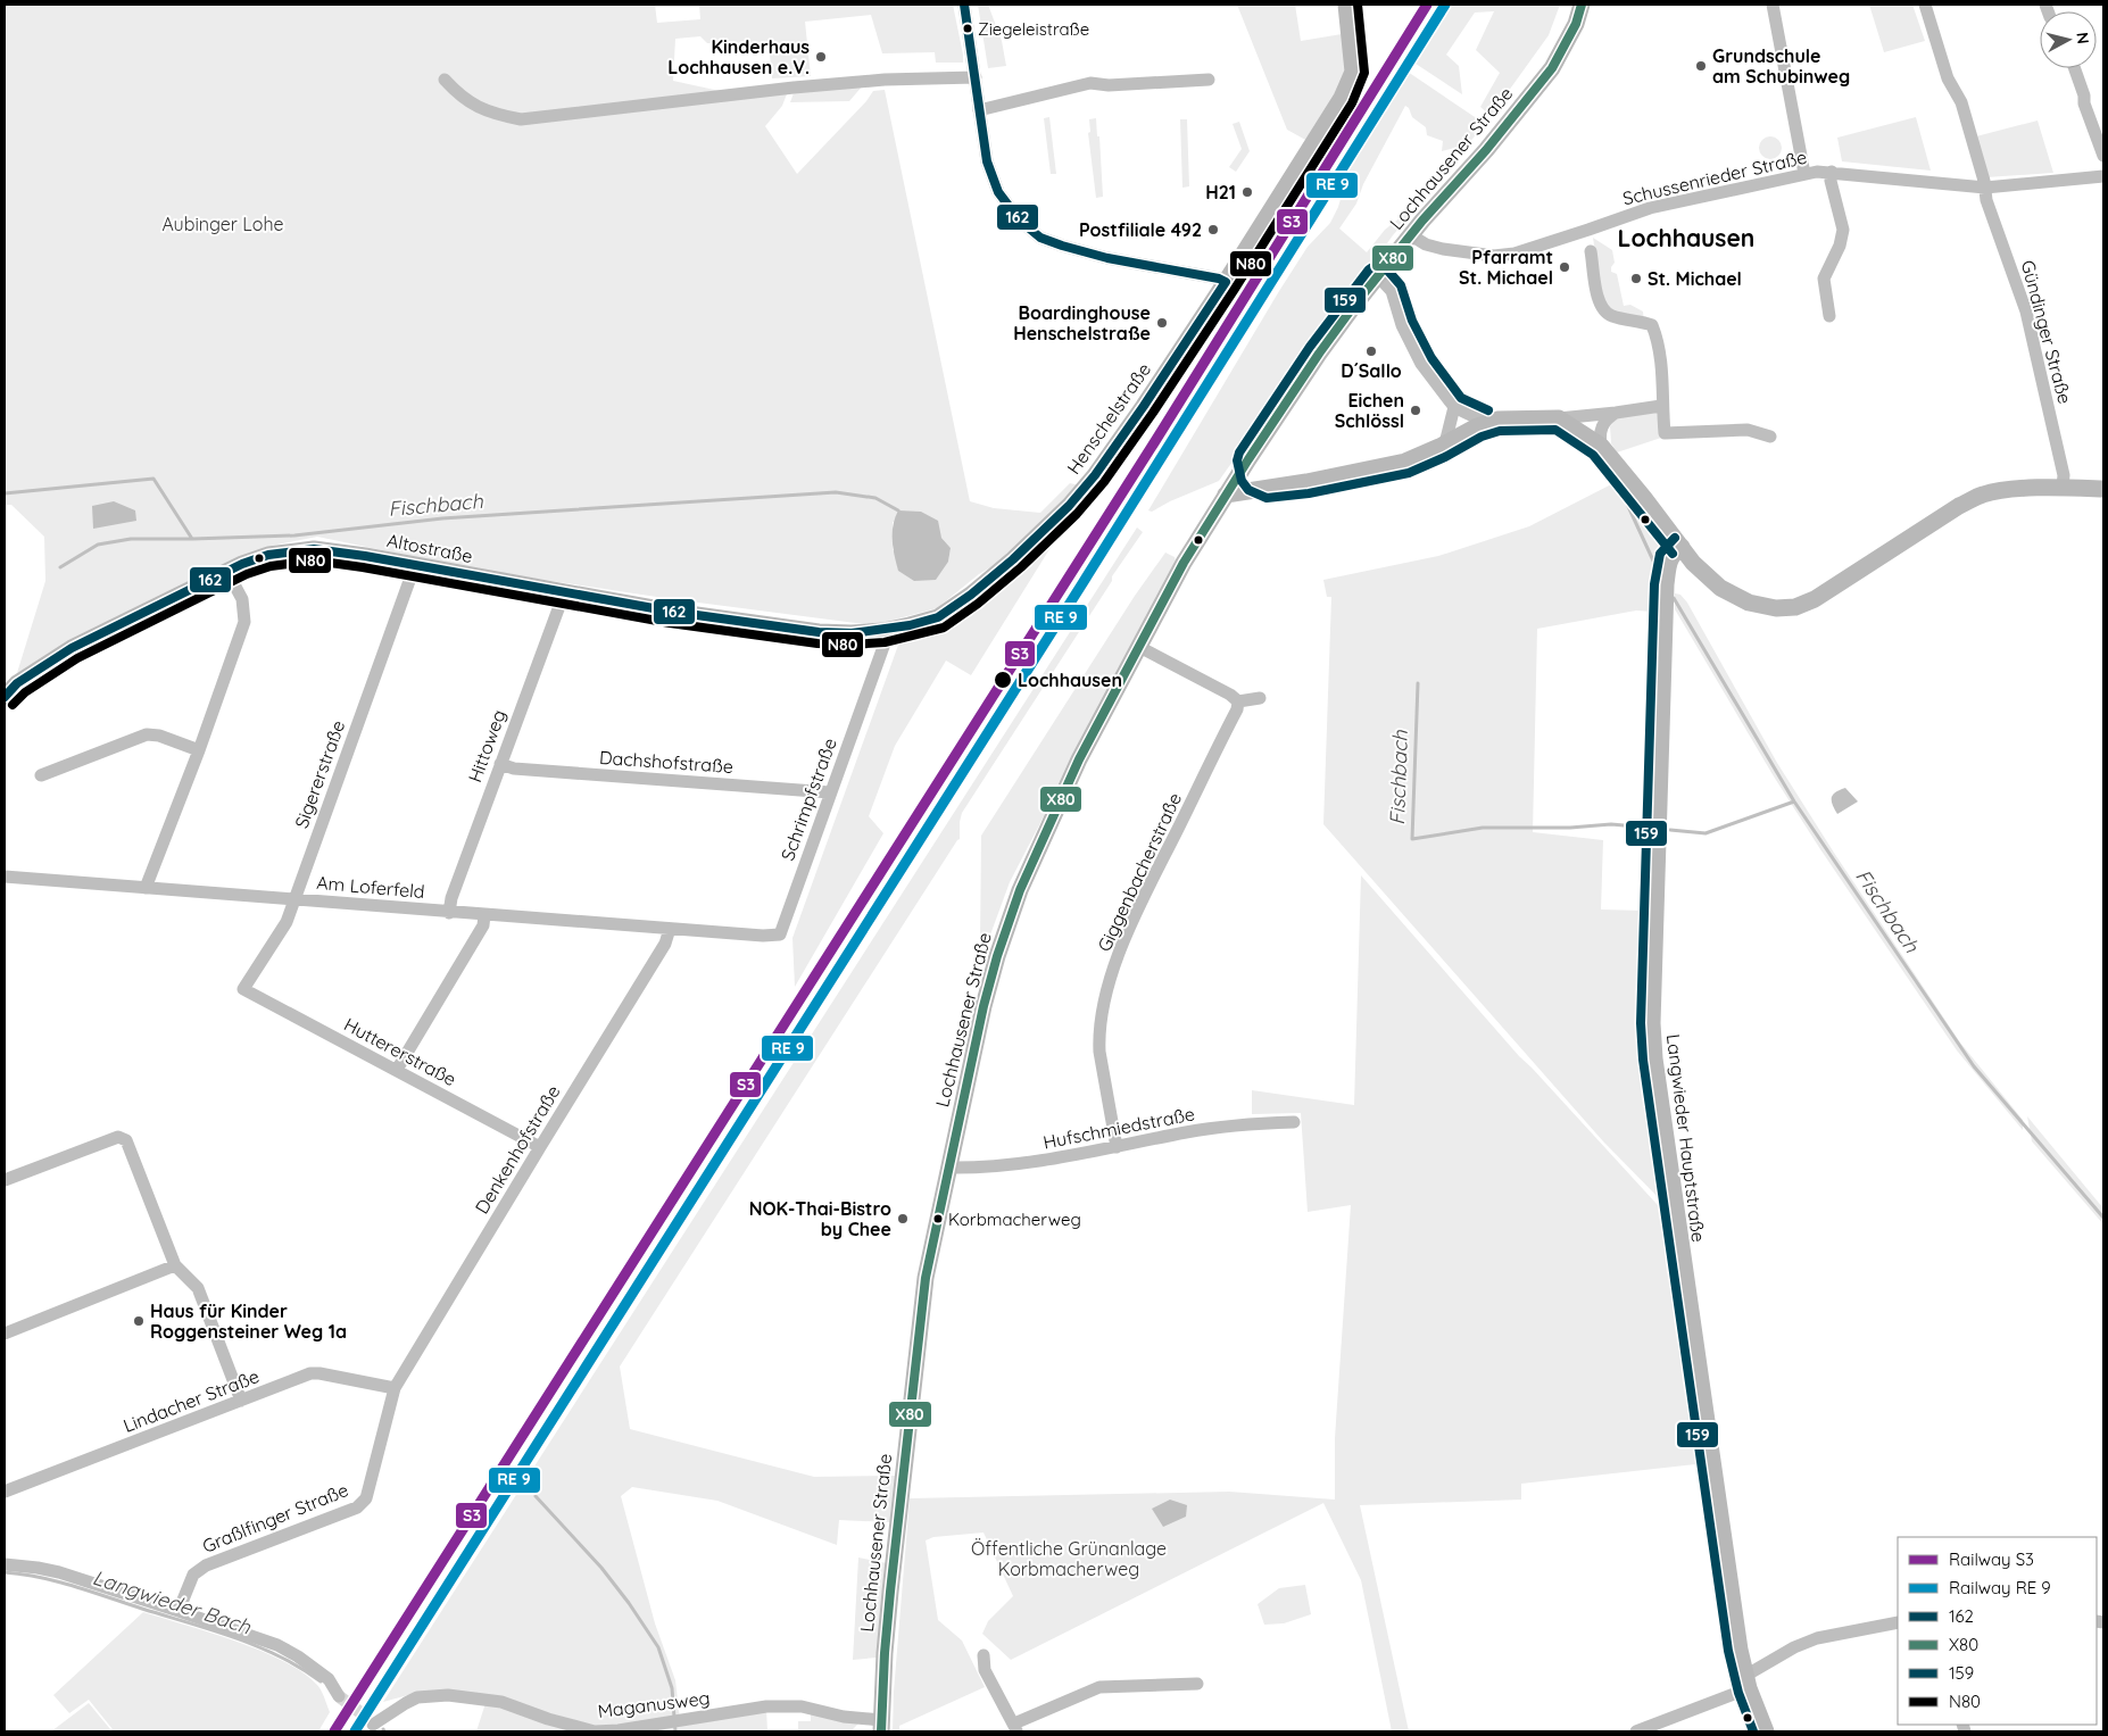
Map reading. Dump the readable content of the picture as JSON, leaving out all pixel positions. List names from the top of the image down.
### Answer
{
  "streets": {
    "main road": [
      "Lochhausener Straße",
      "Henschelstraße",
      "Altostraße",
      "Langwieder Hauptstraße"
    ],
    "street": [
      "Schussenrieder Straße",
      "Gündinger Straße",
      "Hittoweg",
      "Dachshofstraße",
      "Sigererstraße",
      "Schrimpfstraße",
      "Giggenbacherstraße",
      "Am Loferfeld",
      "Huttererstraße",
      "Hufschmiedstraße",
      "Denkenhofstraße",
      "Lindacher Straße",
      "Graßlfinger Straße",
      "Maganusweg"
    ]
  },
  "crossings": [
    ["Lochhausener Straße", "Schussenrieder Straße"],
    ["Lochhausener Straße", "Hufschmiedstraße"],
    ["Lochhausener Straße", "Maganusweg"],
    ["Schussenrieder Straße", "Gündinger Straße"],
    ["Henschelstraße", "Altostraße"],
    ["Henschelstraße", "Schrimpfstraße"],
    ["Altostraße", "Hittoweg"],
    ["Altostraße", "Sigererstraße"],
    ["Altostraße", "Schrimpfstraße"],
    ["Hittoweg", "Dachshofstraße"],
    ["Hittoweg", "Am Loferfeld"],
    ["Dachshofstraße", "Schrimpfstraße"],
    ["Sigererstraße", "Am Loferfeld"],
    ["Sigererstraße", "Huttererstraße"],
    ["Schrimpfstraße", "Am Loferfeld"],
    ["Giggenbacherstraße", "Hufschmiedstraße"],
    ["Am Loferfeld", "Denkenhofstraße"],
    ["Huttererstraße", "Denkenhofstraße"],
    ["Denkenhofstraße", "Lindacher Straße"],
    ["Denkenhofstraße", "Graßlfinger Straße"],
    ["Lindacher Straße", "Graßlfinger Straße"]
  ],
  "districts": ["Lochhausen"],
  "water": ["Fischbach", "Langwieder Bach"],
  "parks": ["Aubinger Lohe", "Öffentliche Grünanlage Korbmacherweg"],
  "places": [
    "Ziegeleistraße",
    "Kinderhaus Lochhausen e.V.",
    "Grundschule am Schubinweg",
    "H21",
    "Postfiliale 492",
    "Pfarramt St. Michael",
    "St. Michael",
    "Boardinghouse Henschelstraße",
    "D´Sallo",
    "Eichen Schlössl",
    "Lochhausen",
    "NOK-Thai-Bistro by Chee",
    "Korbmacherweg",
    "Haus für Kinder Roggensteiner Weg 1a"
  ],
  "lines": [
    "rail line S3",
    "transit line 162",
    "transit line X80",
    "transit line N80",
    "transit line 159"
  ],
  "legend": [
    "Railway S3",
    "Railway RE 9",
    "162",
    "X80",
    "159",
    "N80"
  ],
  "north": "right"
}
